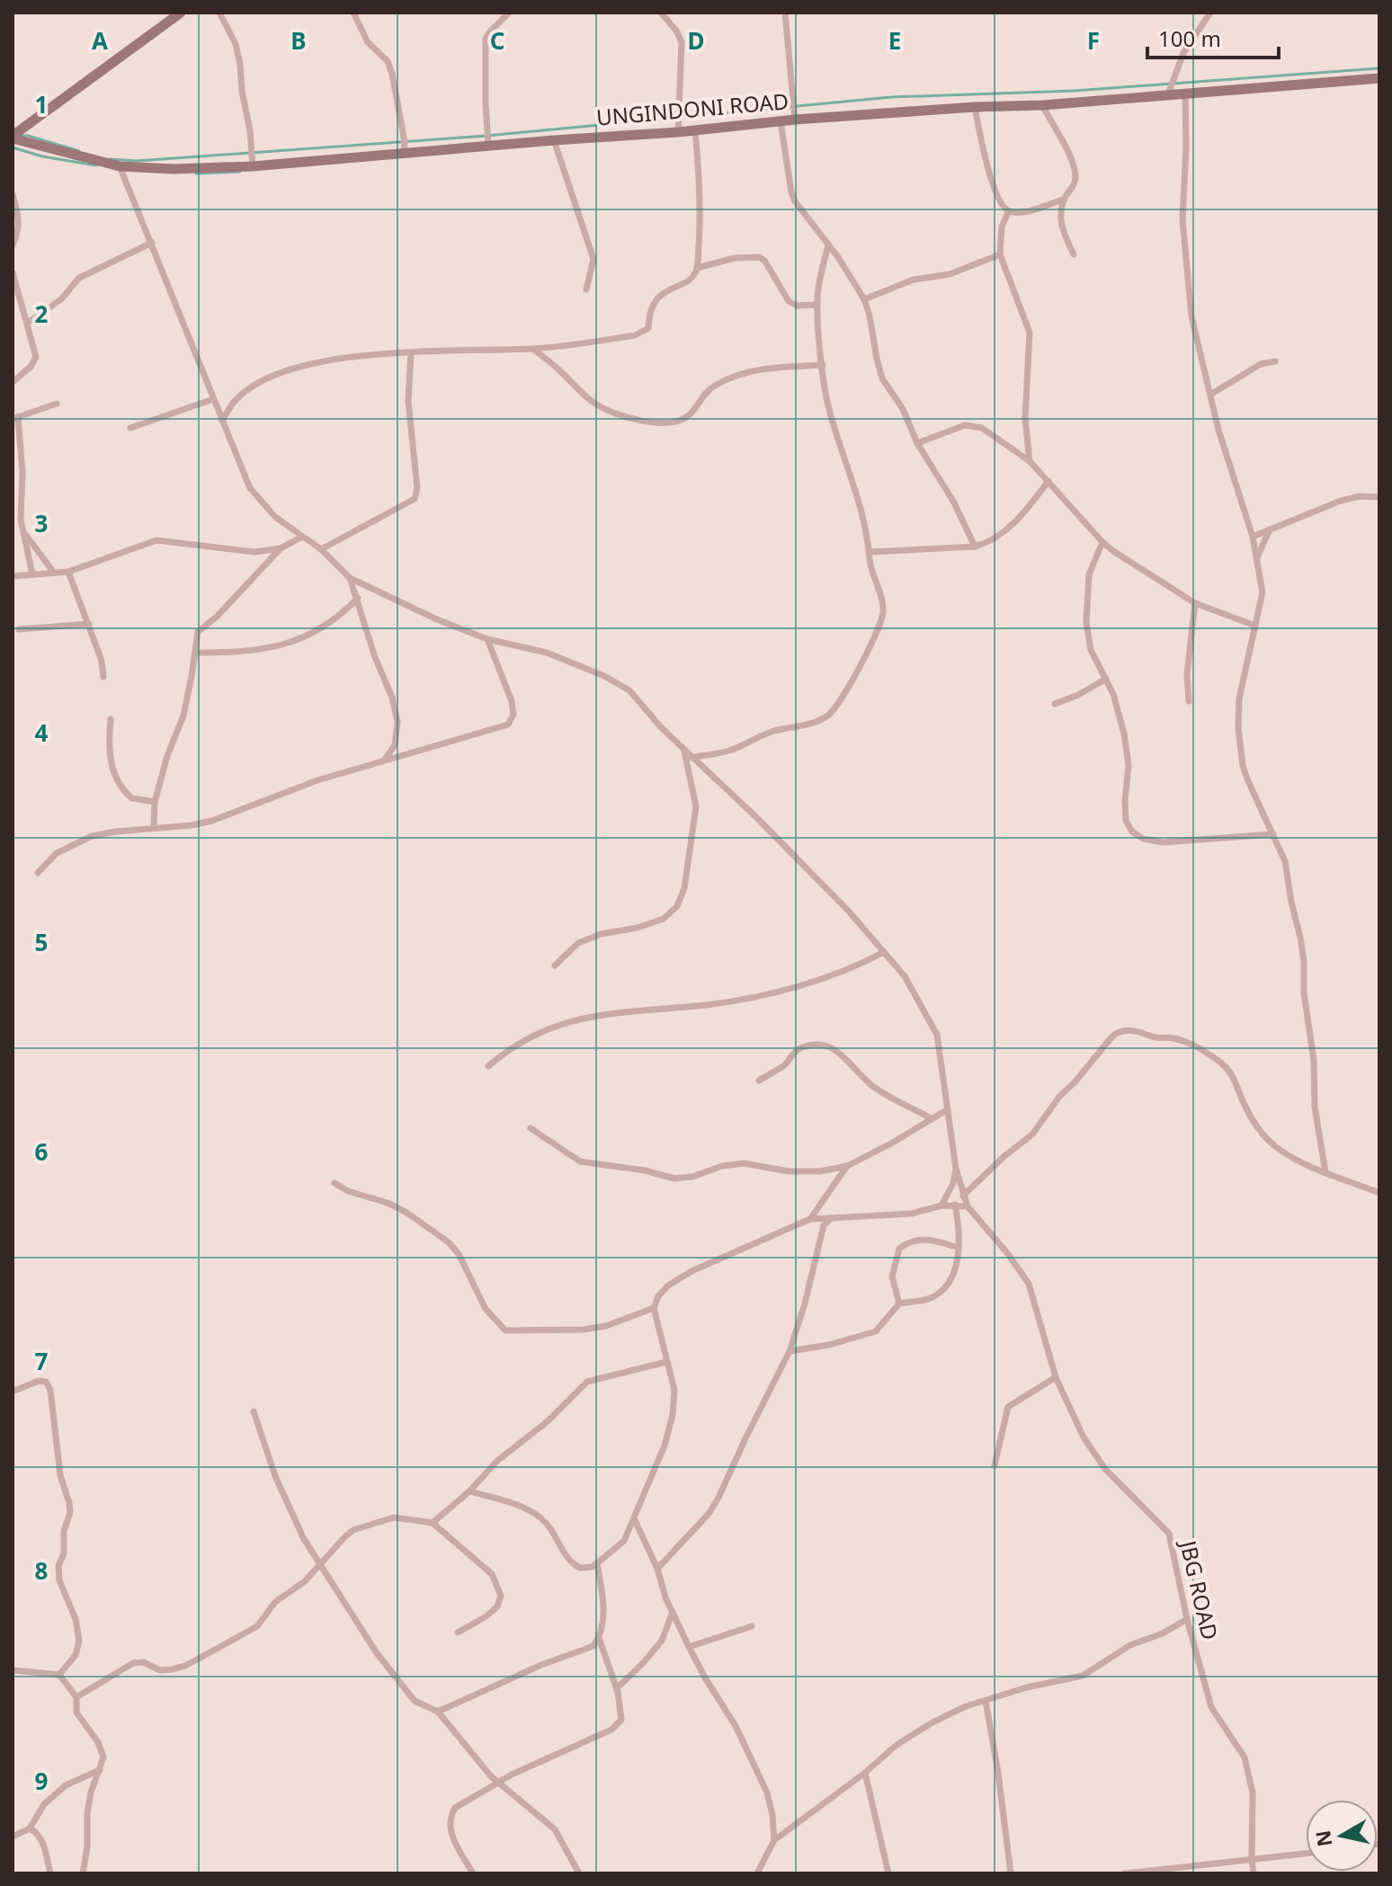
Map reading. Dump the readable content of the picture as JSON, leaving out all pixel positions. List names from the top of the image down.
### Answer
{
  "streets": {
    "main road": ["UNGINDONI ROAD"],
    "street": ["JBG ROAD"]
  },
  "scale_bar": "100 m",
  "north": "left",
  "grid": {
    "columns": [
      "A",
      "B",
      "C",
      "D",
      "E",
      "F"
    ],
    "rows": [
      "1",
      "2",
      "3",
      "4",
      "5",
      "6",
      "7",
      "8",
      "9"
    ]
  }
}
